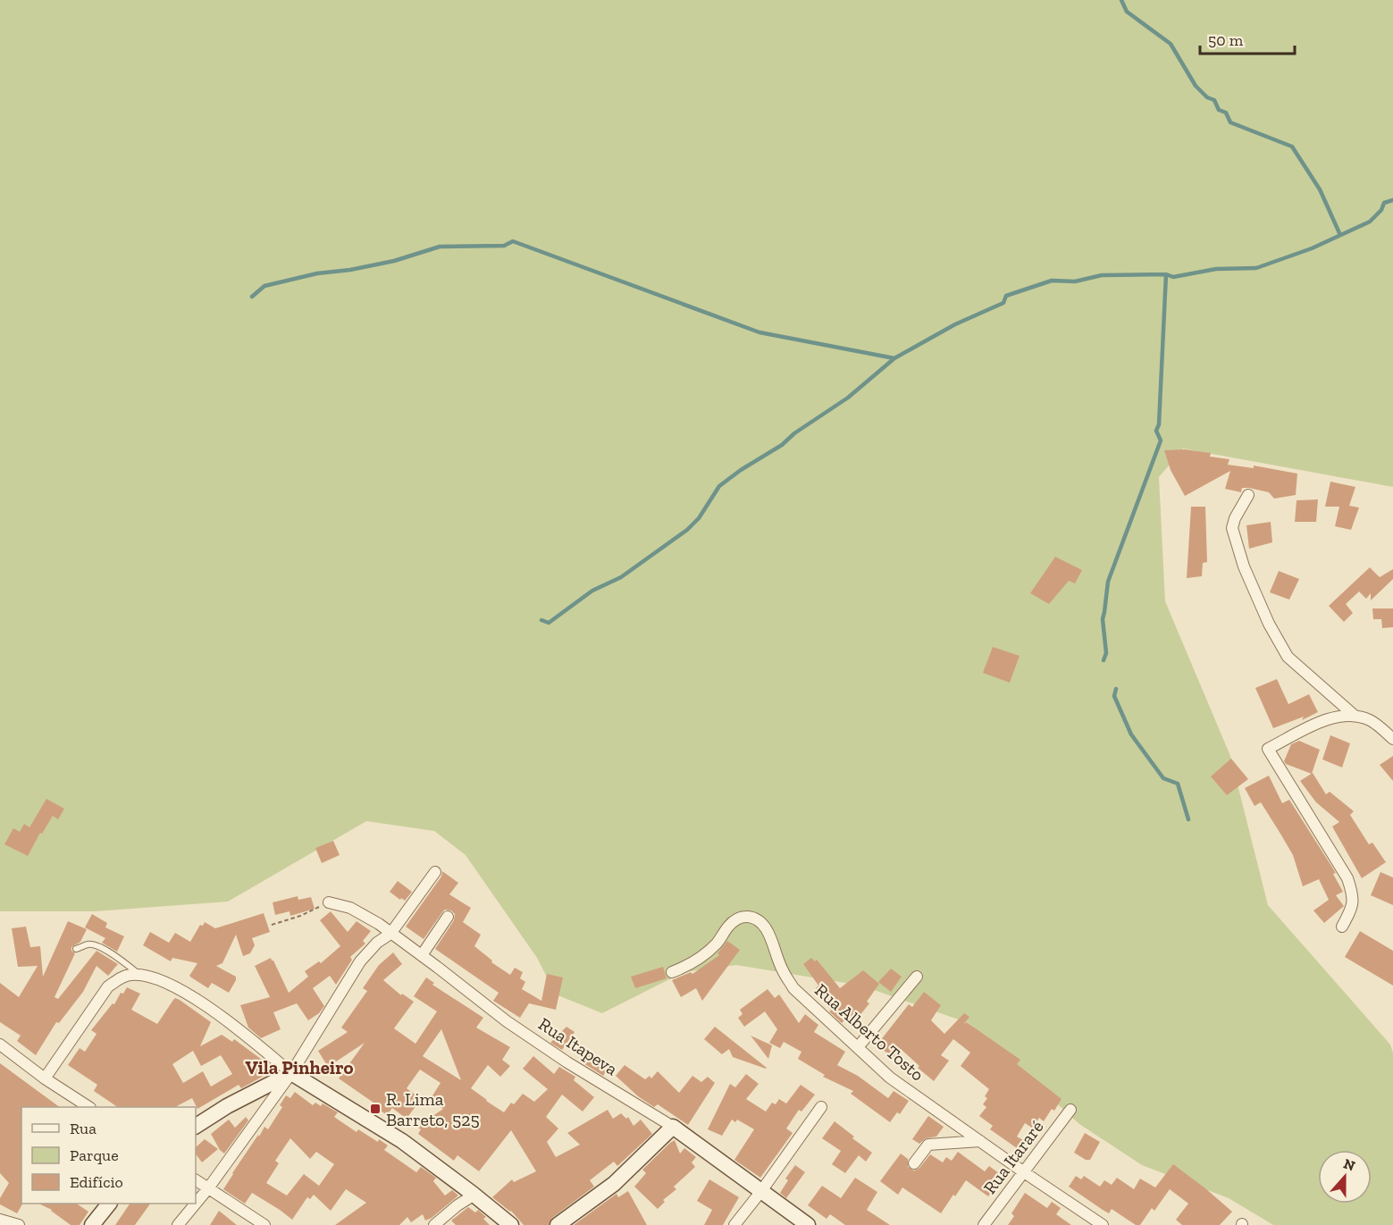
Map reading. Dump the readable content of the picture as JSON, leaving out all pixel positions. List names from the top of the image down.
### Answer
{
  "streets": {
    "street": ["Rua Alberto Tosto", "Rua Itapeva", "Rua Itararé"]
  },
  "crossings": [
    ["Rua Alberto Tosto", "Rua Itararé"]
  ],
  "districts": ["Vila Pinheiro"],
  "places": {
    "transit": ["R. Lima Barreto, 525"]
  },
  "legend": ["Rua", "Parque", "Edifício"],
  "scale_bar": "50 m",
  "north": "top"
}
